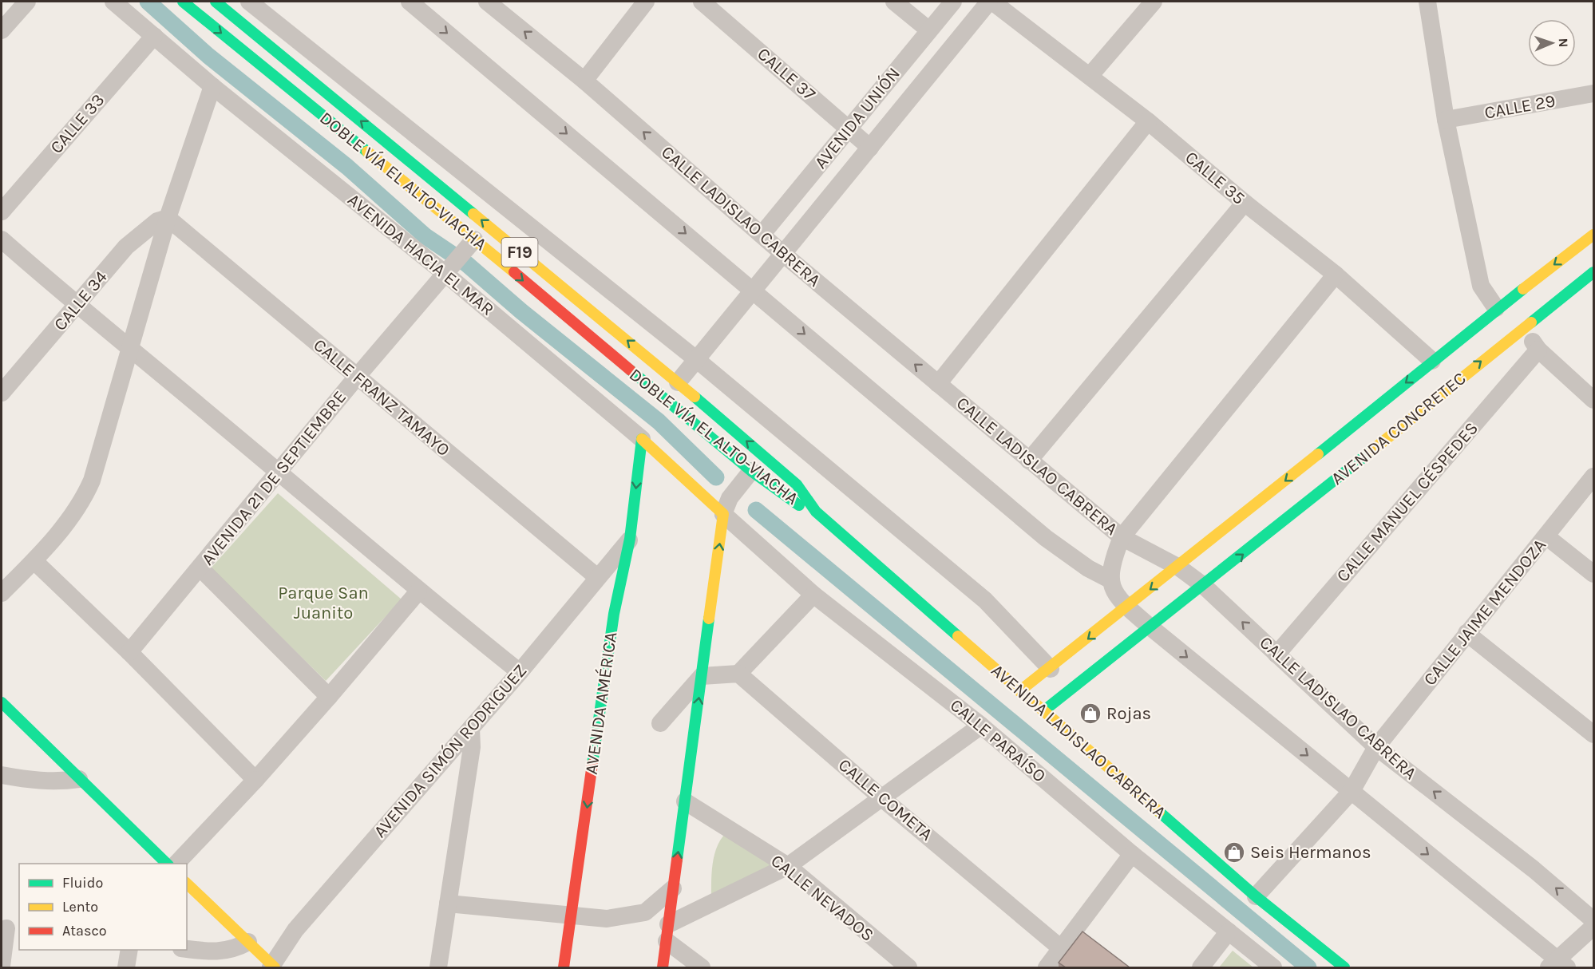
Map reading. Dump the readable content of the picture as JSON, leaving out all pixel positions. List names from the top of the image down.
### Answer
{
  "streets": {
    "main road": [
      "DOBLE VÍA EL ALTO-VIACHA",
      "F19",
      "AVENIDA HACIA EL MAR",
      "AVENIDA CONCRETEC",
      "AVENIDA AMÉRICA",
      "AVENIDA LADISLAO CABRERA"
    ],
    "street": [
      "CALLE 37",
      "CALLE 29",
      "AVENIDA UNIÓN",
      "CALLE 33",
      "CALLE 35",
      "CALLE LADISLAO CABRERA",
      "CALLE 34",
      "CALLE FRANZ TAMAYO",
      "AVENIDA 21 DE SEPTIEMBRE",
      "CALLE MANUEL CÉSPEDES",
      "CALLE JAIME MENDOZA",
      "CALLE PARAÍSO",
      "AVENIDA SIMÓN RODRIGUEZ",
      "CALLE COMETA",
      "CALLE NEVADOS"
    ]
  },
  "crossings": [
    ["CALLE 37", "AVENIDA UNIÓN"],
    ["AVENIDA UNIÓN", "CALLE LADISLAO CABRERA"],
    ["CALLE 33", "AVENIDA HACIA EL MAR"],
    ["DOBLE VÍA EL ALTO-VIACHA", "AVENIDA 21 DE SEPTIEMBRE"],
    ["DOBLE VÍA EL ALTO-VIACHA", "AVENIDA LADISLAO CABRERA"],
    ["CALLE LADISLAO CABRERA", "AVENIDA CONCRETEC"],
    ["CALLE LADISLAO CABRERA", "CALLE MANUEL CÉSPEDES"],
    ["CALLE LADISLAO CABRERA", "CALLE JAIME MENDOZA"],
    ["AVENIDA HACIA EL MAR", "AVENIDA 21 DE SEPTIEMBRE"],
    ["AVENIDA HACIA EL MAR", "AVENIDA AMÉRICA"],
    ["AVENIDA HACIA EL MAR", "CALLE PARAÍSO"],
    ["CALLE 34", "CALLE FRANZ TAMAYO"],
    ["CALLE FRANZ TAMAYO", "AVENIDA 21 DE SEPTIEMBRE"],
    ["CALLE FRANZ TAMAYO", "AVENIDA SIMÓN RODRIGUEZ"],
    ["AVENIDA CONCRETEC", "AVENIDA LADISLAO CABRERA"],
    ["CALLE JAIME MENDOZA", "AVENIDA LADISLAO CABRERA"],
    ["AVENIDA AMÉRICA", "AVENIDA SIMÓN RODRIGUEZ"]
  ],
  "parks": ["Parque San Juanito"],
  "places": {
    "shop": ["Rojas", "Seis Hermanos"]
  },
  "legend": ["Fluido", "Lento", "Atasco"],
  "north": "right"
}
